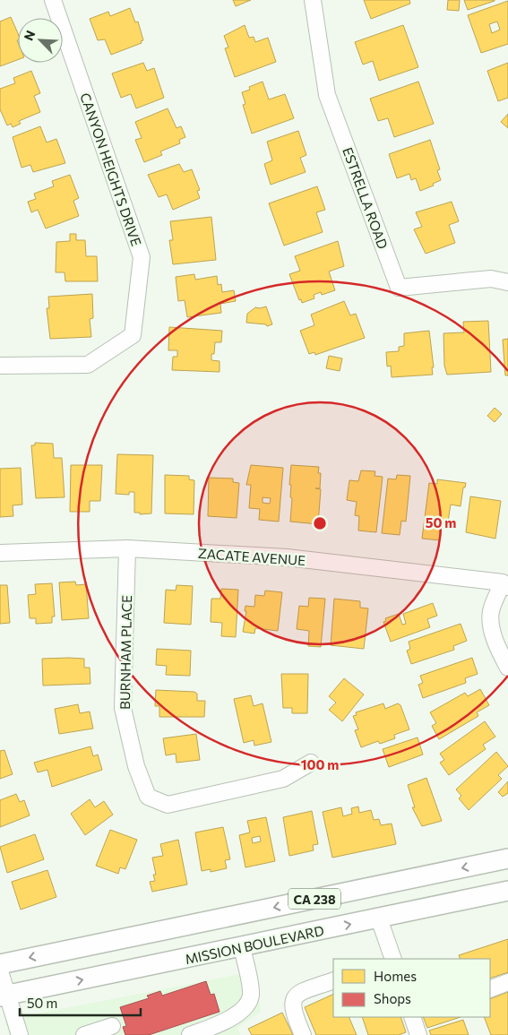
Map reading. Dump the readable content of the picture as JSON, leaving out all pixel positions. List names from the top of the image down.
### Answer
{
  "streets": {
    "main road": ["CA 238", "MISSION BOULEVARD"],
    "street": [
      "CANYON HEIGHTS DRIVE",
      "ESTRELLA ROAD",
      "ZACATE AVENUE",
      "BURNHAM PLACE"
    ]
  },
  "crossings": [
    ["ZACATE AVENUE", "BURNHAM PLACE"]
  ],
  "legend": ["Homes", "Shops"],
  "scale_bar": "50 m",
  "north": "top left",
  "rings": ["50 m", "100 m"]
}
